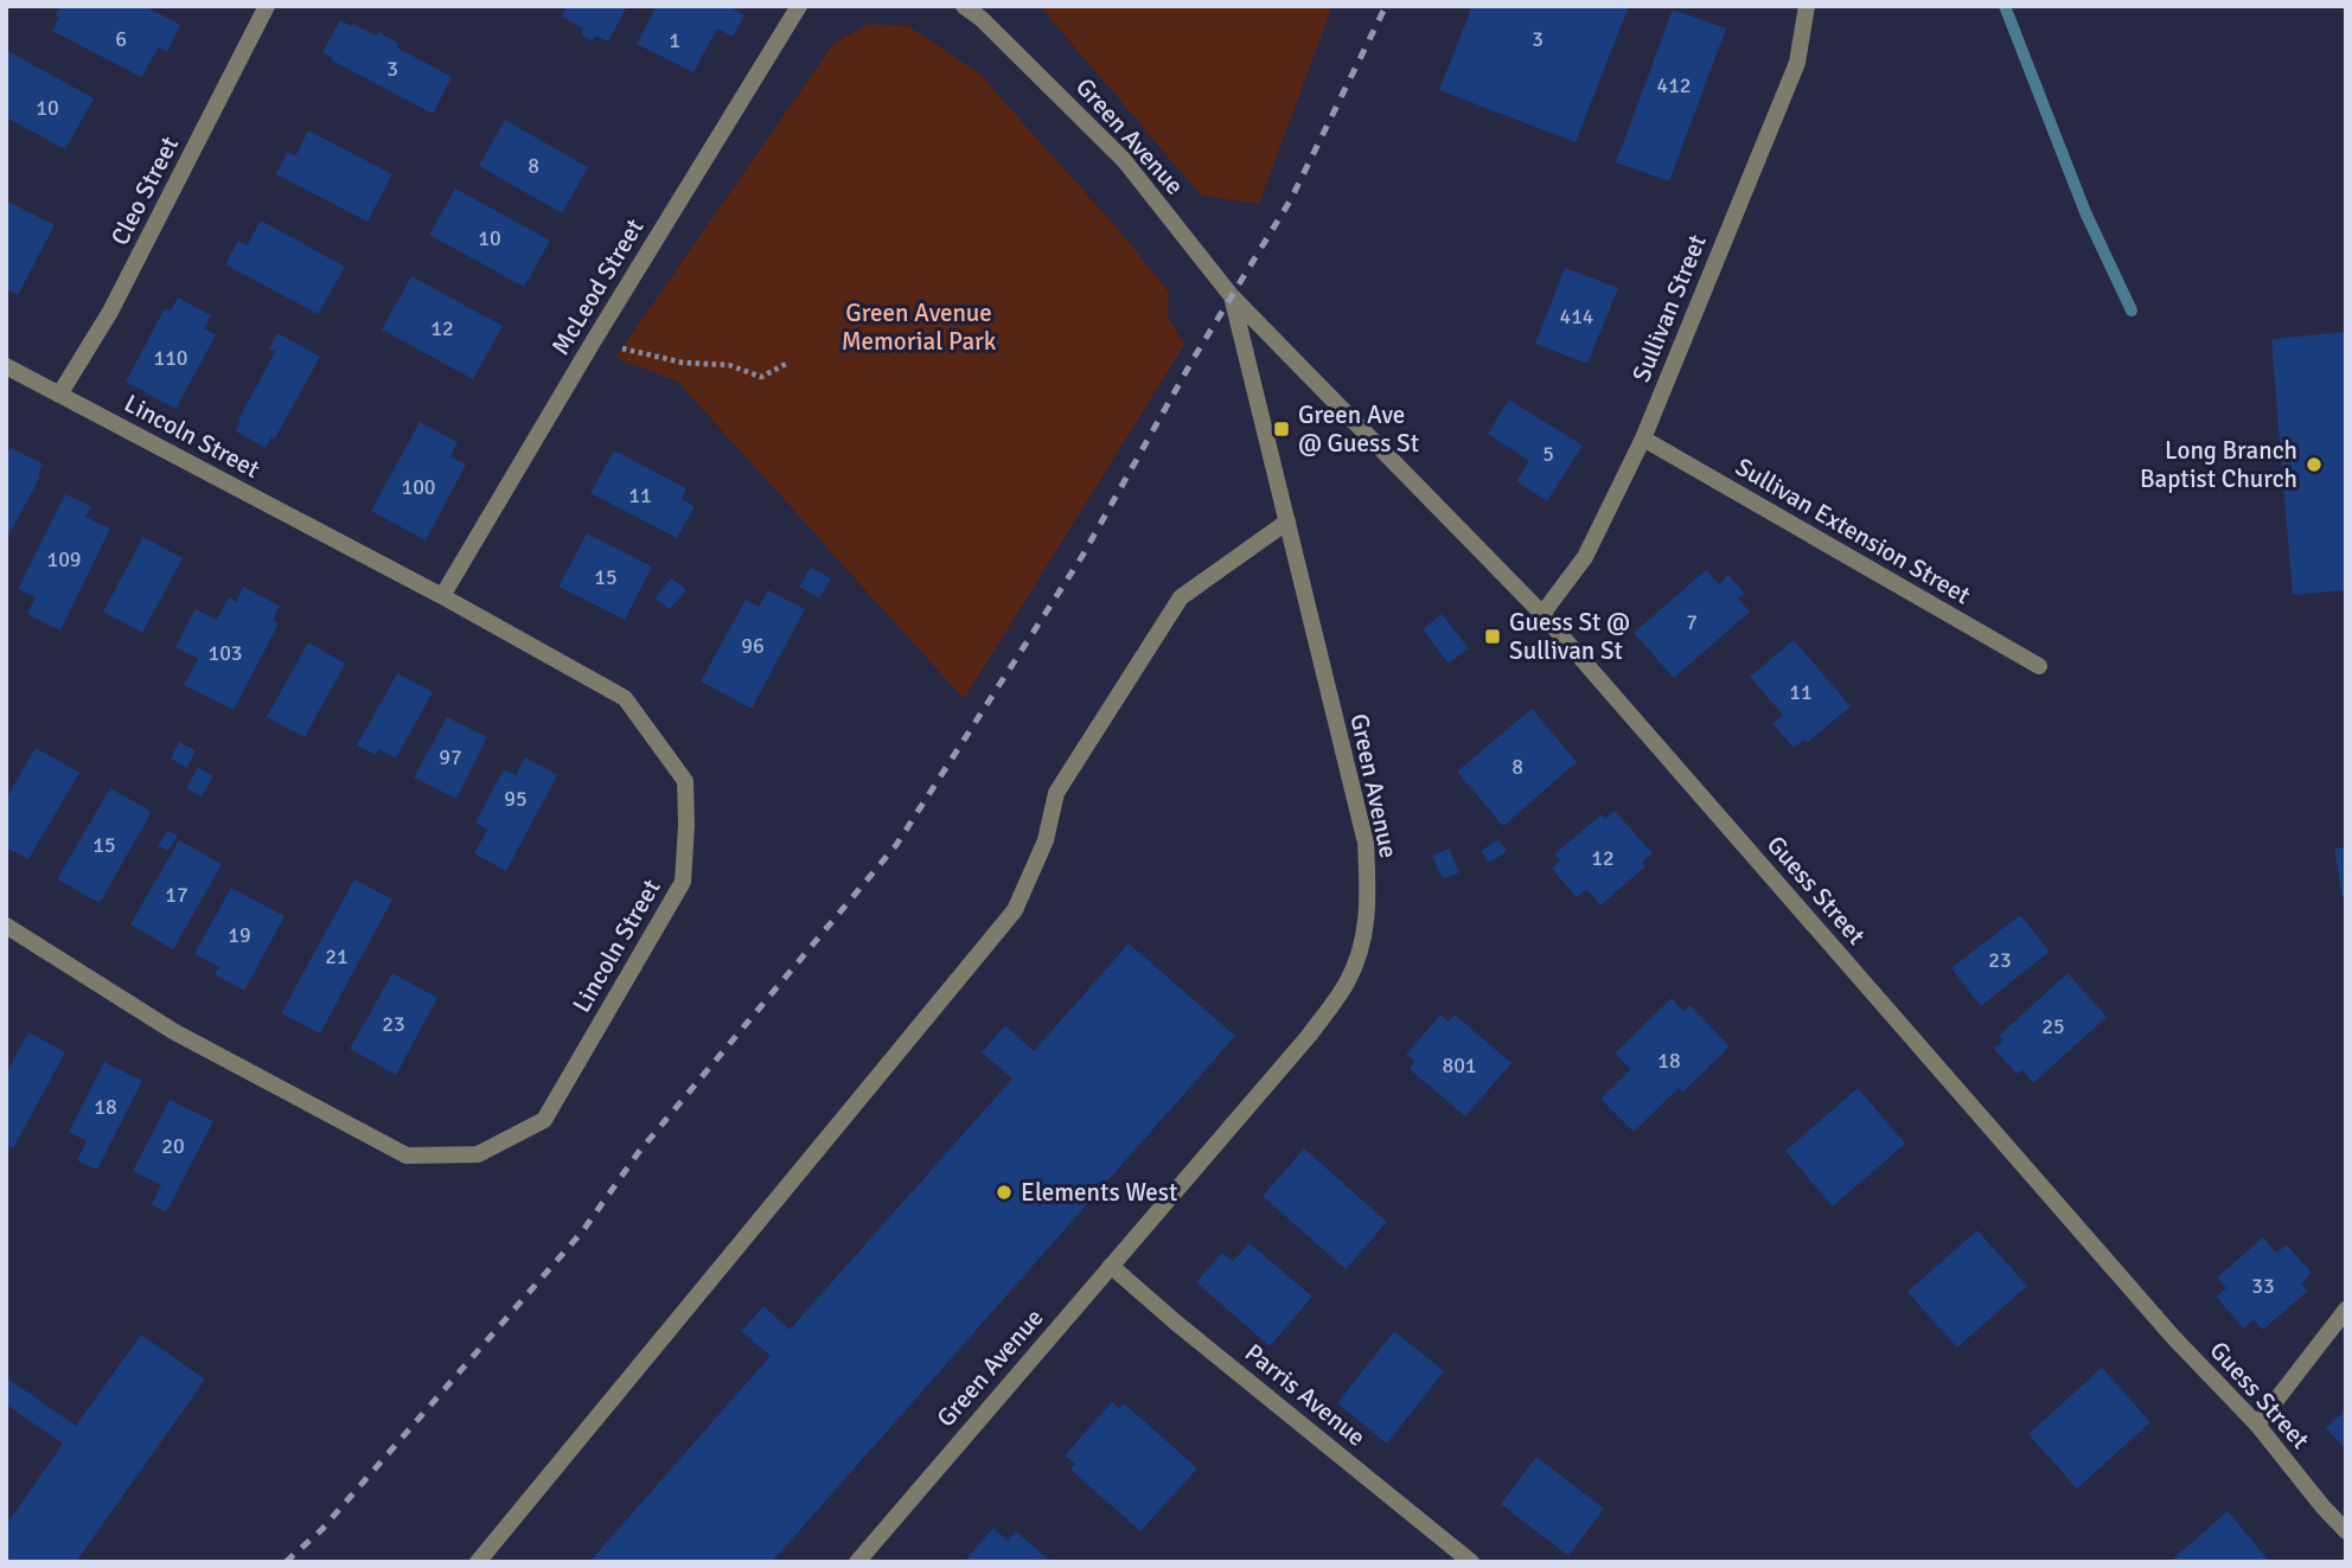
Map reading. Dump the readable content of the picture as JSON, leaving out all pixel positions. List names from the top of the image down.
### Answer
{
  "streets": {
    "street": [
      "Green Avenue",
      "Cleo Street",
      "McLeod Street",
      "Sullivan Street",
      "Lincoln Street",
      "Sullivan Extension Street",
      "Guess Street",
      "Parris Avenue"
    ]
  },
  "crossings": [
    ["Green Avenue", "Guess Street"],
    ["Green Avenue", "Parris Avenue"],
    ["Cleo Street", "Lincoln Street"],
    ["McLeod Street", "Lincoln Street"],
    ["Sullivan Street", "Sullivan Extension Street"],
    ["Sullivan Street", "Guess Street"]
  ],
  "parks": ["Green Avenue Memorial Park"],
  "places": {
    "transit": ["Green Ave @ Guess St", "Guess St @ Sullivan St"],
    "other": ["Long Branch Baptist Church", "Elements West"]
  },
  "house_numbers": [
    "6",
    "3",
    "1",
    "3",
    "412",
    "10",
    "8",
    "10",
    "414",
    "12",
    "110",
    "5",
    "100",
    "11",
    "109",
    "15",
    "7",
    "96",
    "103",
    "11",
    "97",
    "8",
    "95",
    "15",
    "12",
    "17",
    "19",
    "21",
    "23",
    "23",
    "25",
    "18",
    "801",
    "18",
    "20",
    "33"
  ]
}
